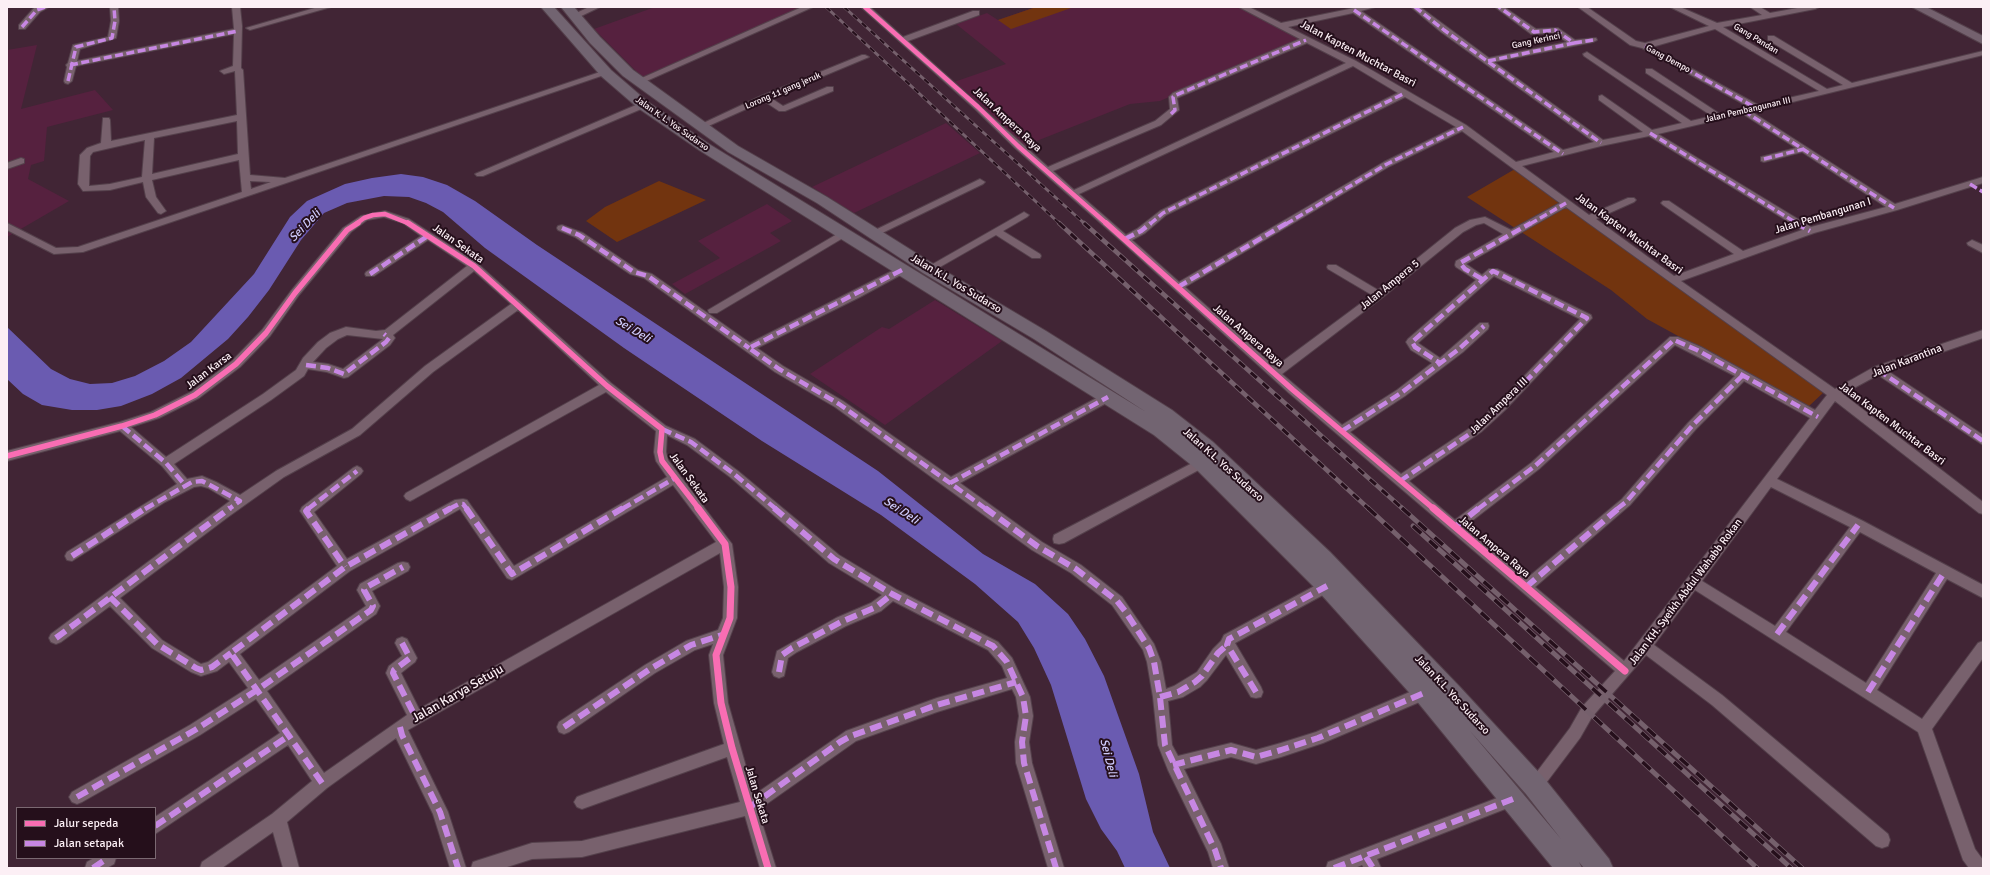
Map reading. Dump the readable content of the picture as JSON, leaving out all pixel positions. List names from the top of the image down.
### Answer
{
  "streets": {
    "main road": ["Jalan K. L. Yos Sudarso", "Jalan K.L. Yos Sudarso"],
    "street": [
      "Gang Pandan",
      "Gang Kerinci",
      "Jalan Kapten Muchtar Basri",
      "Gang Dempo",
      "Lorong 11 gang jeruk",
      "Jalan Pembangunan III",
      "Jalan Ampera Raya",
      "Jalan Pembangunan I",
      "Jalan Sekata",
      "Jalan Ampera 5",
      "Jalan Karantina",
      "Jalan Karsa",
      "Jalan Ampera III",
      "Jalan KH. Syeikh Abdul Wahabb Rokan",
      "Jalan Karya Setuju"
    ]
  },
  "crossings": [
    ["Gang Pandan", "Jalan Pembangunan III"],
    ["Jalan Kapten Muchtar Basri", "Jalan Pembangunan III"],
    ["Jalan Kapten Muchtar Basri", "Jalan Pembangunan I"],
    ["Jalan Kapten Muchtar Basri", "Jalan Karantina"],
    ["Jalan Kapten Muchtar Basri", "Jalan KH. Syeikh Abdul Wahabb Rokan"],
    ["Gang Dempo", "Jalan Pembangunan III"],
    ["Lorong 11 gang jeruk", "Jalan K. L. Yos Sudarso"],
    ["Lorong 11 gang jeruk", "Jalan K.L. Yos Sudarso"],
    ["Jalan Ampera Raya", "Jalan Ampera 5"],
    ["Jalan Ampera Raya", "Jalan Ampera III"],
    ["Jalan Ampera Raya", "Jalan KH. Syeikh Abdul Wahabb Rokan"],
    ["Jalan K. L. Yos Sudarso", "Jalan K.L. Yos Sudarso"],
    ["Jalan Sekata", "Jalan Karsa"],
    ["Jalan Sekata", "Jalan Karya Setuju"],
    ["Jalan K.L. Yos Sudarso", "Jalan KH. Syeikh Abdul Wahabb Rokan"],
    ["Jalan Karantina", "Jalan KH. Syeikh Abdul Wahabb Rokan"]
  ],
  "water": ["Sei Deli"],
  "legend": ["Jalur sepeda", "Jalan setapak"]
}
